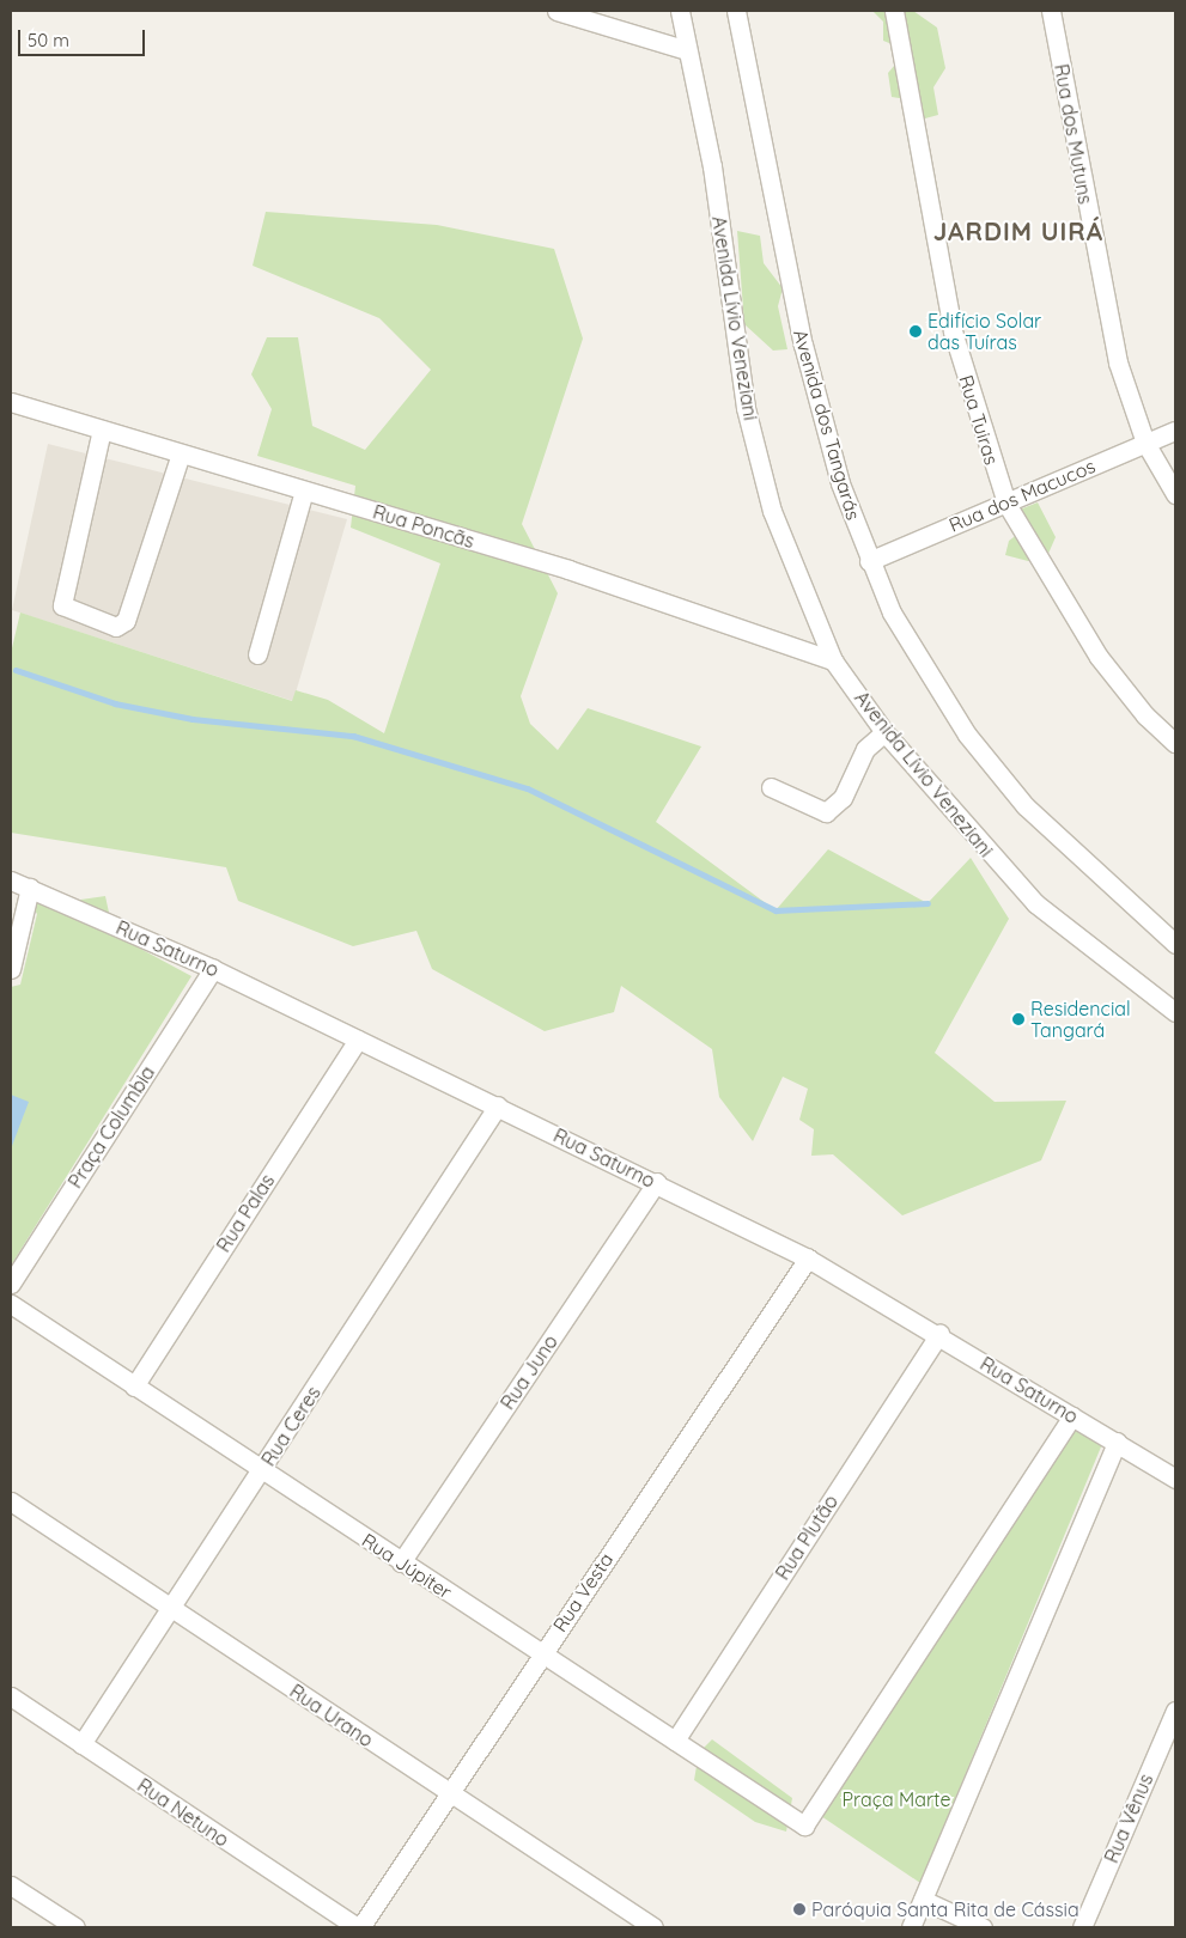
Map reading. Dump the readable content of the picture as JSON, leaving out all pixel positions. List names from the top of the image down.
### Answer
{
  "streets": {
    "street": [
      "Rua dos Mutuns",
      "Avenida Lívio Veneziani",
      "Rua Tuiras",
      "Avenida dos Tangarás",
      "Rua dos Macucos",
      "Rua Poncãs",
      "Rua Saturno",
      "Praça Columbia",
      "Rua Palas",
      "Rua Juno",
      "Rua Ceres",
      "Rua Plutão",
      "Rua Júpiter",
      "Rua Vesta",
      "Rua Urano",
      "Rua Netuno",
      "Rua Vênus"
    ]
  },
  "crossings": [
    ["Rua dos Mutuns", "Rua dos Macucos"],
    ["Avenida Lívio Veneziani", "Rua Poncãs"],
    ["Rua Tuiras", "Rua dos Macucos"],
    ["Avenida dos Tangarás", "Rua dos Macucos"],
    ["Rua Saturno", "Praça Columbia"],
    ["Rua Saturno", "Rua Palas"],
    ["Rua Saturno", "Rua Juno"],
    ["Rua Saturno", "Rua Ceres"],
    ["Rua Saturno", "Rua Plutão"],
    ["Rua Saturno", "Rua Júpiter"],
    ["Rua Saturno", "Rua Vesta"],
    ["Rua Palas", "Rua Júpiter"],
    ["Rua Juno", "Rua Júpiter"],
    ["Rua Ceres", "Rua Júpiter"],
    ["Rua Ceres", "Rua Urano"],
    ["Rua Ceres", "Rua Netuno"],
    ["Rua Plutão", "Rua Júpiter"],
    ["Rua Júpiter", "Rua Vesta"],
    ["Rua Vesta", "Rua Urano"],
    ["Rua Vesta", "Rua Netuno"]
  ],
  "districts": ["JARDIM UIRÁ"],
  "parks": ["Praça Marte"],
  "places": ["Edifício Solar das Tuíras", "Residencial Tangará", "Paróquia Santa Rita de Cássia"],
  "scale_bar": "50 m"
}
